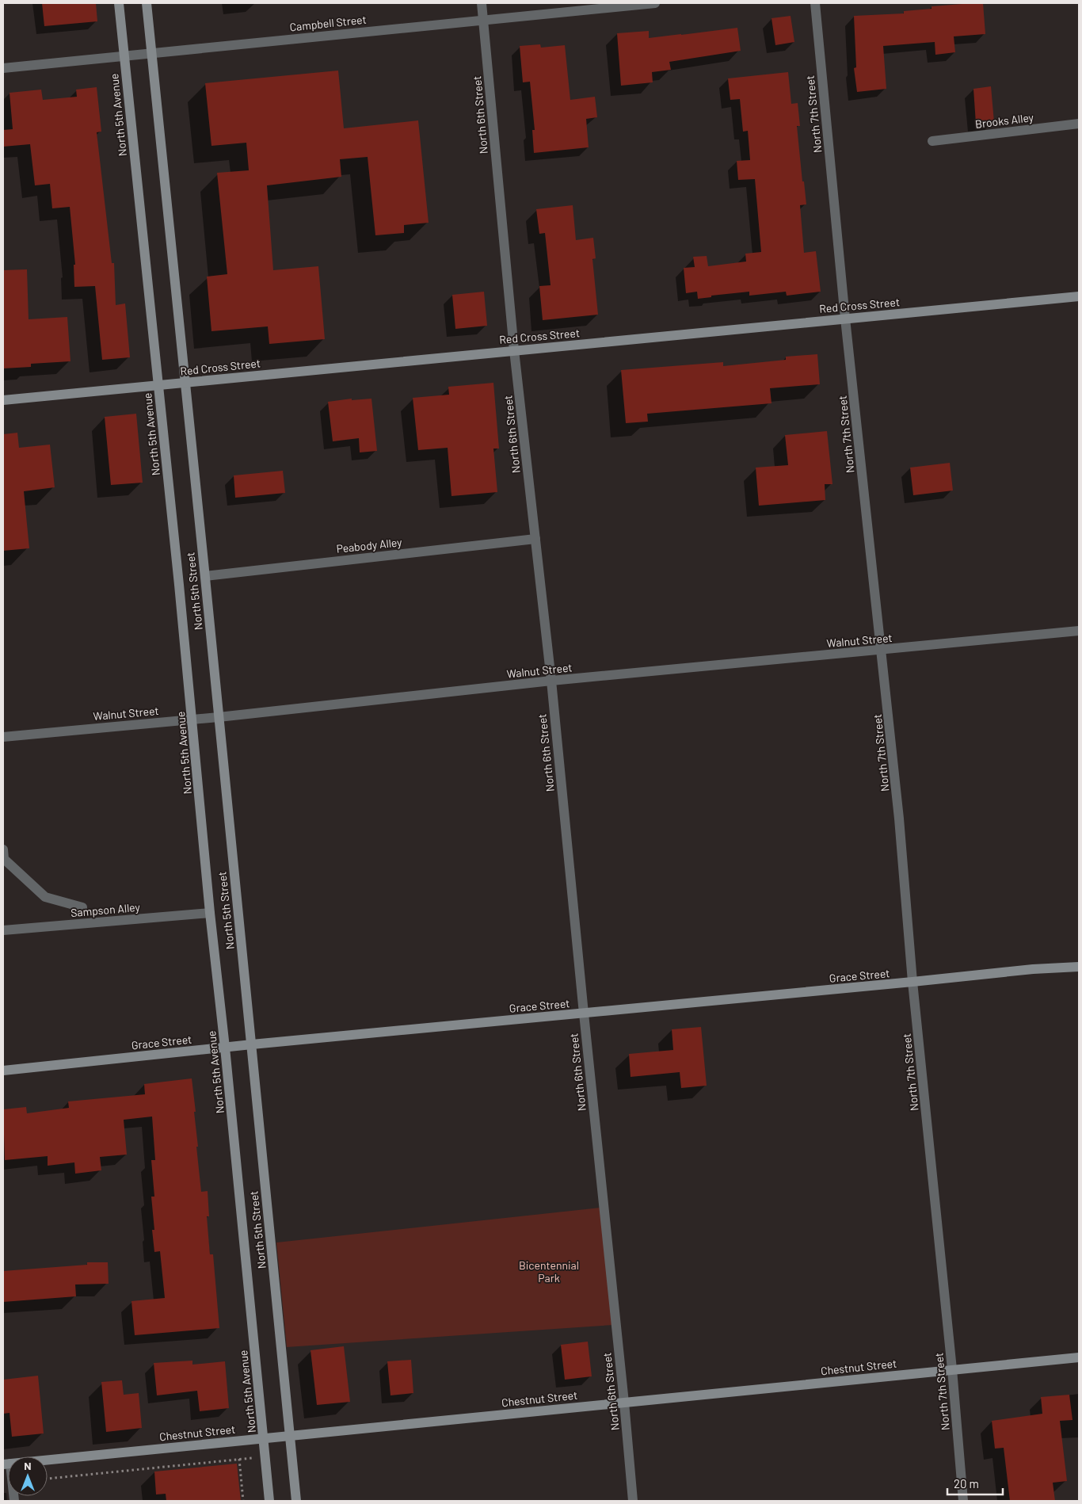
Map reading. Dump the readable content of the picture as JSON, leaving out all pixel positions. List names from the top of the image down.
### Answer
{
  "streets": {
    "street": [
      "Campbell Street",
      "North 7th Street",
      "North 5th Avenue",
      "North 6th Street",
      "Brooks Alley",
      "Red Cross Street",
      "Peabody Alley",
      "North 5th Street",
      "Walnut Street",
      "Sampson Alley",
      "Grace Street",
      "Chestnut Street"
    ]
  },
  "crossings": [
    ["Campbell Street", "North 5th Avenue"],
    ["Campbell Street", "North 6th Street"],
    ["North 7th Street", "Red Cross Street"],
    ["North 7th Street", "Walnut Street"],
    ["North 7th Street", "Grace Street"],
    ["North 7th Street", "Chestnut Street"],
    ["North 5th Avenue", "Red Cross Street"],
    ["North 5th Avenue", "Walnut Street"],
    ["North 5th Avenue", "Sampson Alley"],
    ["North 5th Avenue", "Grace Street"],
    ["North 5th Avenue", "Chestnut Street"],
    ["North 6th Street", "Red Cross Street"],
    ["North 6th Street", "Peabody Alley"],
    ["North 6th Street", "Walnut Street"],
    ["North 6th Street", "Grace Street"],
    ["North 6th Street", "Chestnut Street"],
    ["Red Cross Street", "North 5th Street"],
    ["Peabody Alley", "North 5th Street"],
    ["North 5th Street", "Walnut Street"],
    ["North 5th Street", "Grace Street"],
    ["North 5th Street", "Chestnut Street"]
  ],
  "parks": ["Bicentennial Park"],
  "scale_bar": "20 m",
  "north": "top"
}
